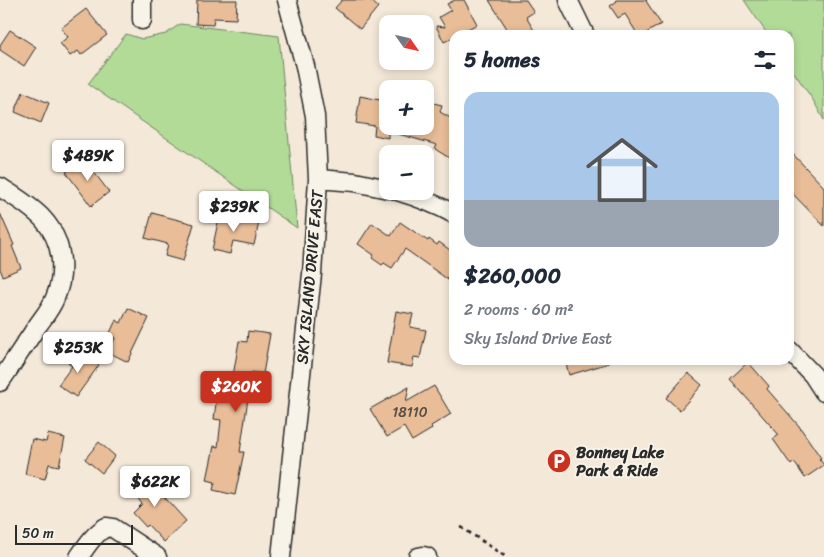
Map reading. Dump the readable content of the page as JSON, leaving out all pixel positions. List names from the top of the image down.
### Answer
{
  "streets": {
    "street": ["SKY ISLAND DRIVE EAST"]
  },
  "places": {
    "parking": ["Bonney Lake Park & Ride"]
  },
  "house_numbers": ["18110"],
  "scale_bar": "50 m",
  "north": "bottom right",
  "page": {
    "map_buttons": ["+", "−"],
    "heading": "5 homes",
    "list": [
      {
        "name": "$260,000",
        "note": "2 rooms · 60 m² · Sky Island Drive East"
      }
    ],
    "price": [
      "$489K",
      "$239K",
      "$253K",
      "$260K",
      "$622K"
    ],
    "scale": "50 m"
  }
}
